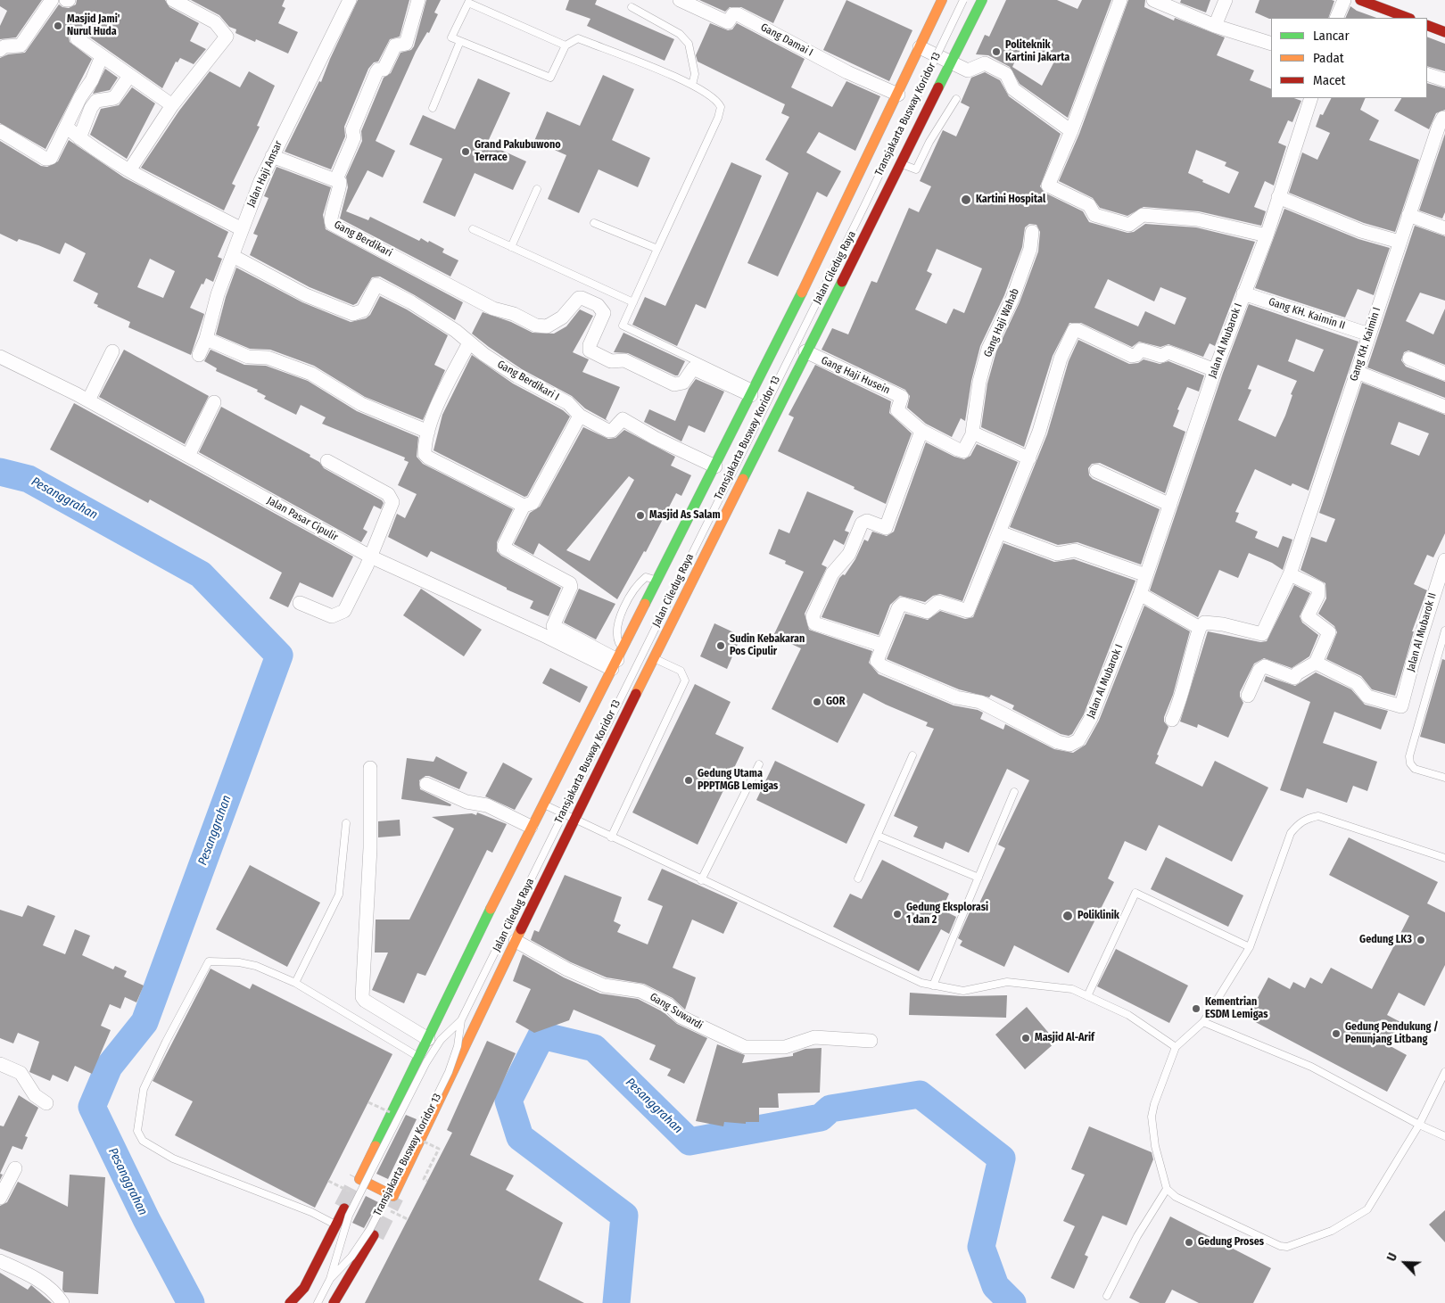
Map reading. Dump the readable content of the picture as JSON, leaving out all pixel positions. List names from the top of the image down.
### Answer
{
  "streets": {
    "main road": ["Jalan Ciledug Raya"],
    "street": [
      "Gang Damai I",
      "Jalan Haji Amsar",
      "Gang Berdikari",
      "Gang KH. Kaimin II",
      "Gang Haji Wahab",
      "Jalan Al Mubarok I",
      "Gang KH. Kaimin I",
      "Gang Haji Husein",
      "Gang Berdikari I",
      "Jalan Pasar Cipulir",
      "Jalan Al Mubarok II",
      "Gang Suwardi"
    ],
    "lane": ["Transjakarta Busway Koridor 13"]
  },
  "crossings": [
    ["Gang Damai I", "Jalan Ciledug Raya"],
    ["Jalan Haji Amsar", "Gang Berdikari I"],
    ["Gang Berdikari", "Jalan Ciledug Raya"],
    ["Jalan Ciledug Raya", "Gang Haji Husein"],
    ["Jalan Ciledug Raya", "Gang Berdikari I"],
    ["Jalan Ciledug Raya", "Jalan Pasar Cipulir"],
    ["Jalan Ciledug Raya", "Gang Suwardi"],
    ["Gang KH. Kaimin II", "Jalan Al Mubarok I"],
    ["Gang KH. Kaimin II", "Gang KH. Kaimin I"],
    ["Gang Haji Wahab", "Gang Haji Husein"]
  ],
  "water": ["Pesanggrahan"],
  "places": [
    "Masjid Jami' Nurul Huda",
    "Politeknik Kartini Jakarta",
    "Grand Pakubuwono Terrace",
    "Kartini Hospital",
    "Masjid As Salam",
    "Sudin Kebakaran Pos Cipulir",
    "GOR",
    "Gedung Utama PPPTMGB Lemigas",
    "Gedung Eksplorasi 1 dan 2",
    "Poliklinik",
    "Gedung LK3",
    "Kementrian ESDM Lemigas",
    "Gedung Pendukung / Penunjang Litbang",
    "Masjid Al-Arif",
    "Gedung Proses"
  ],
  "legend": ["Lancar", "Padat", "Macet"],
  "north": "top left"
}
